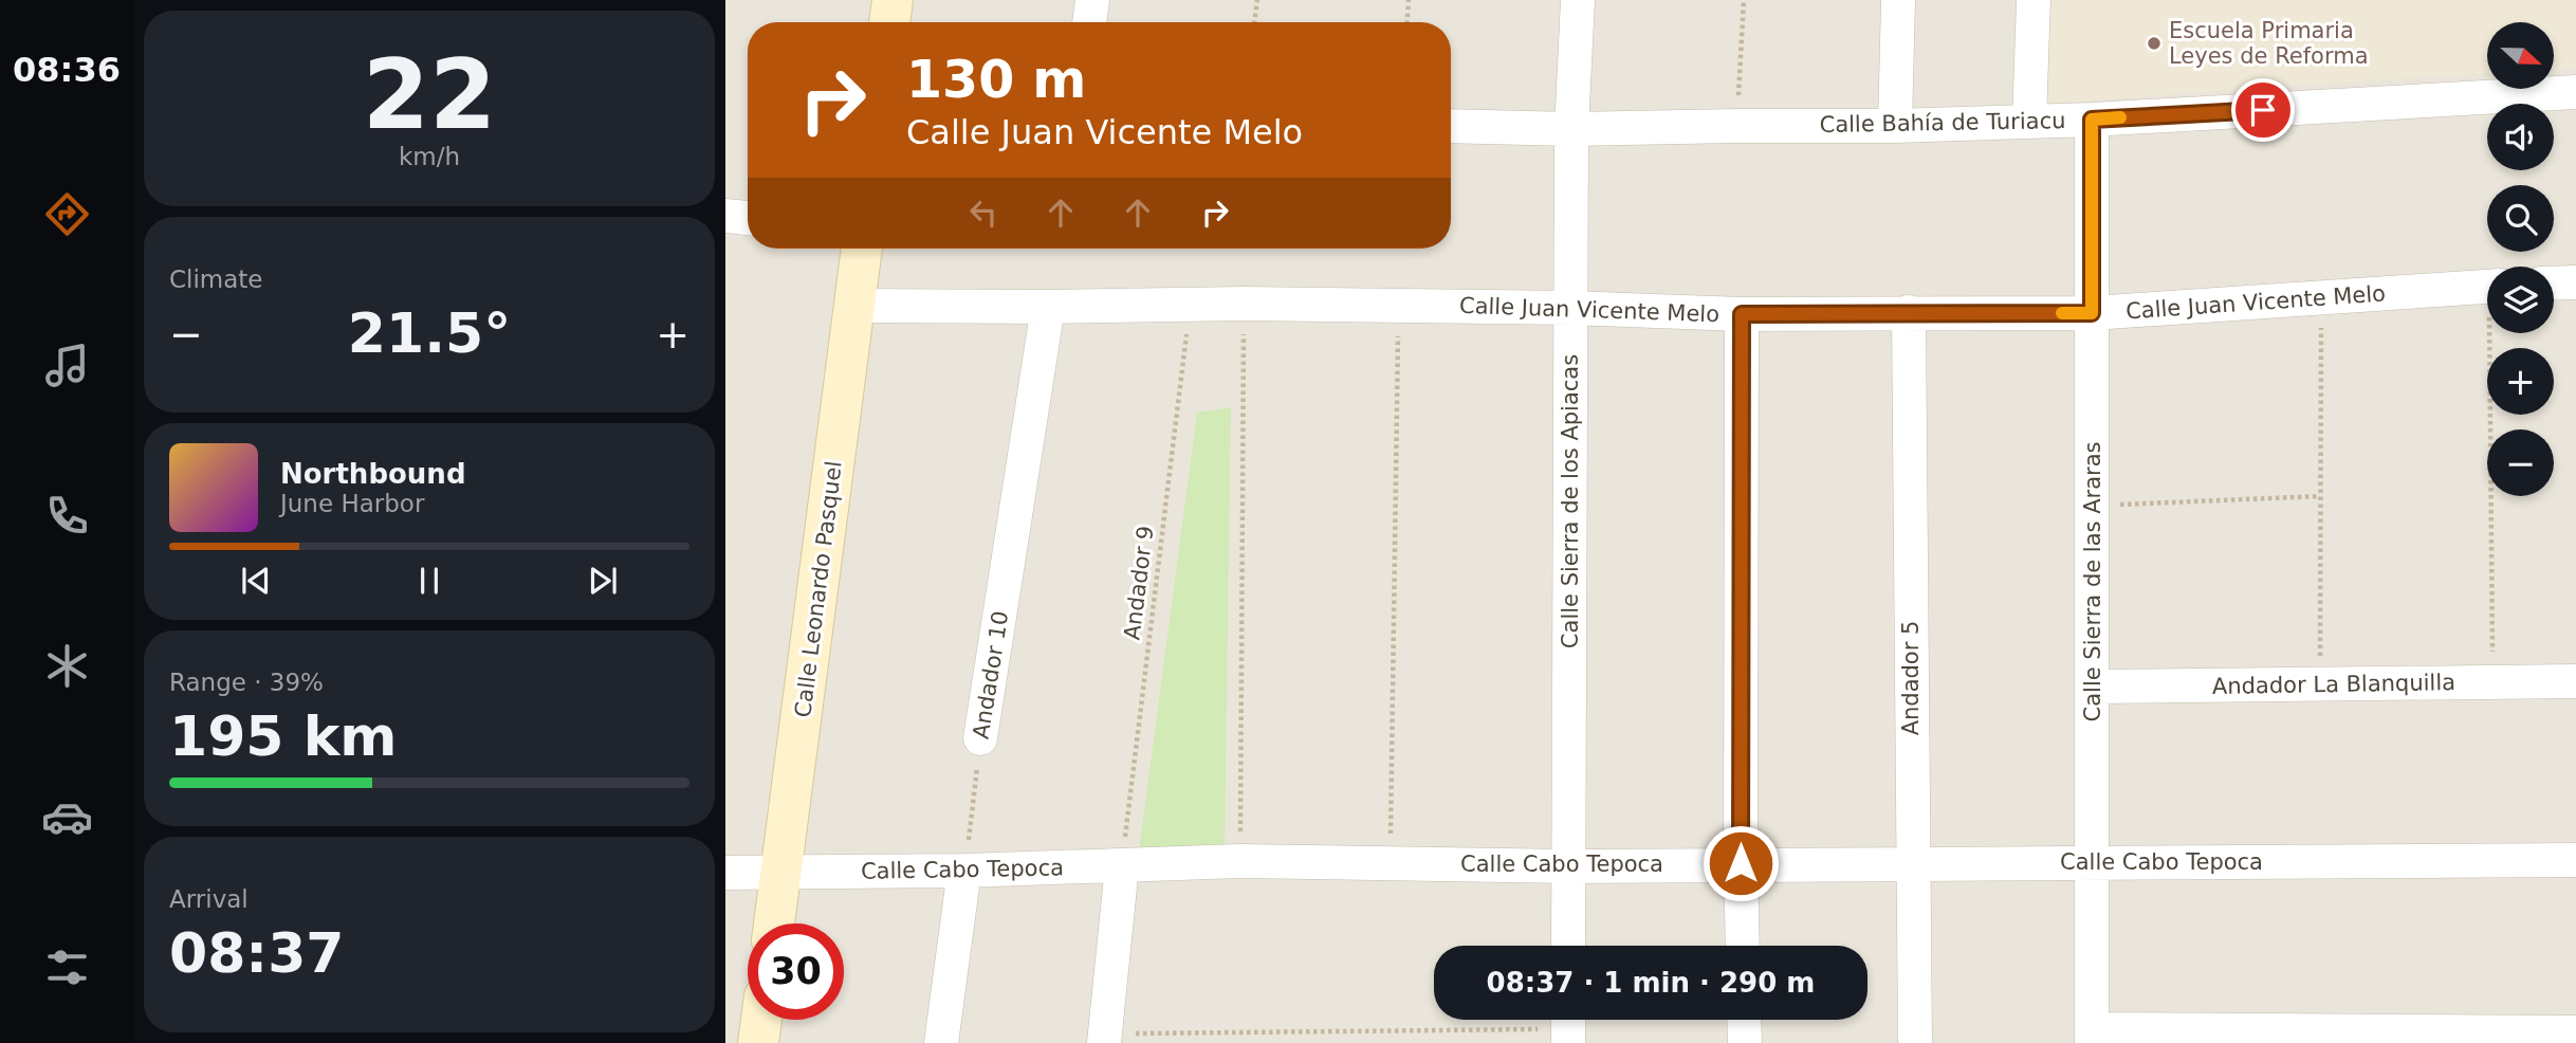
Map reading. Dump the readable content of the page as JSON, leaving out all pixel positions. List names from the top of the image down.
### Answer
{
  "streets": {
    "street": [
      "Calle Bahía de Turiacu",
      "Calle Juan Vicente Melo",
      "Calle Sierra de los Apiacas",
      "Calle Sierra de las Araras",
      "Calle Leonardo Pasquel",
      "Andador 10",
      "Andador 5",
      "Andador La Blanquilla",
      "Calle Cabo Tepoca"
    ],
    "path": ["Andador 9"]
  },
  "crossings": [
    ["Calle Bahía de Turiacu", "Calle Sierra de los Apiacas"],
    ["Calle Bahía de Turiacu", "Calle Sierra de las Araras"],
    ["Calle Juan Vicente Melo", "Calle Sierra de los Apiacas"],
    ["Calle Juan Vicente Melo", "Calle Sierra de las Araras"],
    ["Calle Juan Vicente Melo", "Andador 9"],
    ["Calle Juan Vicente Melo", "Calle Leonardo Pasquel"],
    ["Calle Juan Vicente Melo", "Andador 10"],
    ["Calle Juan Vicente Melo", "Andador 5"],
    ["Calle Sierra de los Apiacas", "Calle Cabo Tepoca"],
    ["Calle Sierra de las Araras", "Andador La Blanquilla"],
    ["Calle Sierra de las Araras", "Calle Cabo Tepoca"],
    ["Andador 9", "Calle Cabo Tepoca"],
    ["Calle Leonardo Pasquel", "Calle Cabo Tepoca"],
    ["Andador 10", "Calle Cabo Tepoca"],
    ["Andador 5", "Calle Cabo Tepoca"]
  ],
  "places": ["Escuela Primaria Leyes de Reforma"],
  "north": "right",
  "page": {
    "tabs": "08:36",
    "tile": [
      ["22", "km/h"],
      "Climate",
      ["Range · 39%", "195 km"],
      ["Arrival", "08:37"]
    ],
    "map_buttons": ["+", "−"],
    "turn": ["130 m", "Calle Juan Vicente Melo"],
    "heat": ["−", "21.5°", "+"],
    "song": ["Northbound", "June Harbor"],
    "limit": "30",
    "trip": "08:37 · 1 min · 290 m"
  }
}
